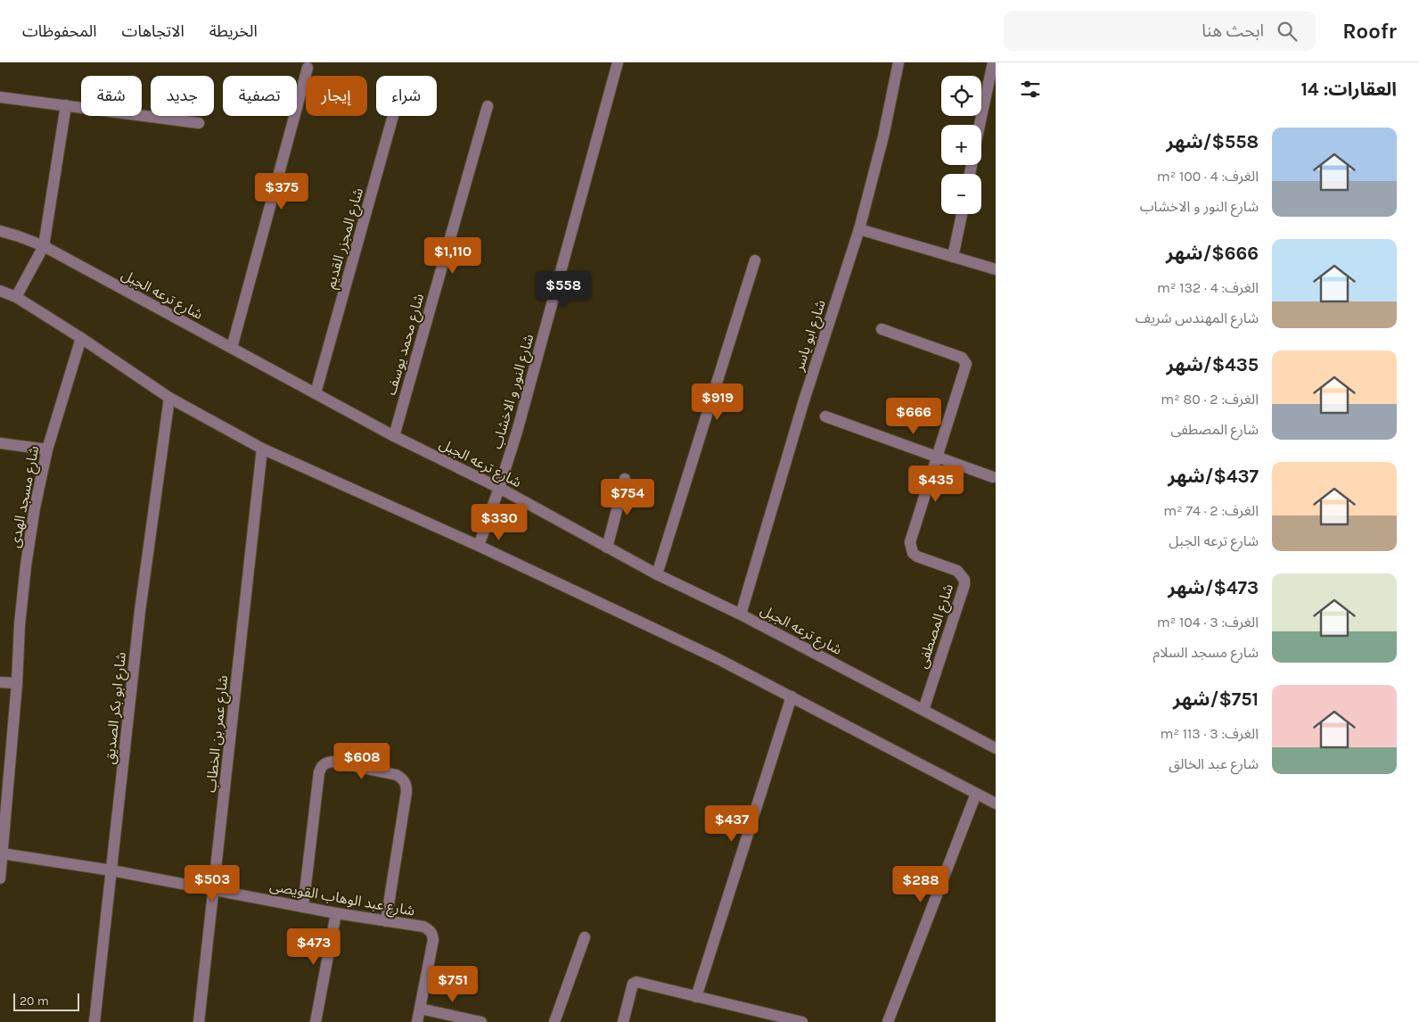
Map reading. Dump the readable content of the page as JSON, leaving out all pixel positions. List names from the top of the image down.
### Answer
{
  "streets": {
    "street": [
      "شارع المجزر القديم",
      "شارع ترعه الجبل",
      "شارع ابو ياسر",
      "شارع محمد يوسف",
      "شارع النور و الاخشاب",
      "شارع مسجد الهدى",
      "شارع المصطفى",
      "شارع ابو بكر الصديق",
      "شارع عمر بن الخطاب",
      "شارع عبد الوهاب القويصى"
    ]
  },
  "crossings": [
    ["شارع المجزر القديم", "شارع ترعه الجبل"],
    ["شارع ترعه الجبل", "شارع ابو ياسر"],
    ["شارع ترعه الجبل", "شارع محمد يوسف"],
    ["شارع ترعه الجبل", "شارع النور و الاخشاب"],
    ["شارع ترعه الجبل", "شارع المصطفى"],
    ["شارع مسجد الهدى", "شارع عبد الوهاب القويصى"],
    ["شارع ابو بكر الصديق", "شارع عبد الوهاب القويصى"],
    ["شارع عمر بن الخطاب", "شارع عبد الوهاب القويصى"]
  ],
  "scale_bar": "20 m",
  "page": {
    "header": "Roofr",
    "search": "ابحث هنا",
    "nav": ["الخريطة", "الاتجاهات", "المحفوظات"],
    "heading": "العقارات: 14",
    "map_buttons": ["+", "−"],
    "chip": [
      "شراء",
      "إيجار",
      "تصفية",
      "جديد",
      "شقة"
    ],
    "list": [
      {
        "name": "$558/شهر",
        "note": "الغرف: 4 · 100 m² · شارع النور و الاخشاب"
      },
      {
        "name": "$666/شهر",
        "note": "الغرف: 4 · 132 m² · شارع المهندس شريف"
      },
      {
        "name": "$435/شهر",
        "note": "الغرف: 2 · 80 m² · شارع المصطفى"
      },
      {
        "name": "$437/شهر",
        "note": "الغرف: 2 · 74 m² · شارع ترعه الجبل"
      },
      {
        "name": "$473/شهر",
        "note": "الغرف: 3 · 104 m² · شارع مسجد السلام"
      },
      {
        "name": "$751/شهر",
        "note": "الغرف: 3 · 113 m² · شارع عبد الخالق"
      }
    ],
    "price": [
      "$375",
      "$1,110",
      "$558",
      "$919",
      "$666",
      "$435",
      "$754",
      "$330",
      "$608",
      "$437",
      "$503",
      "$288",
      "$473",
      "$751"
    ],
    "scale": "20 m"
  }
}
